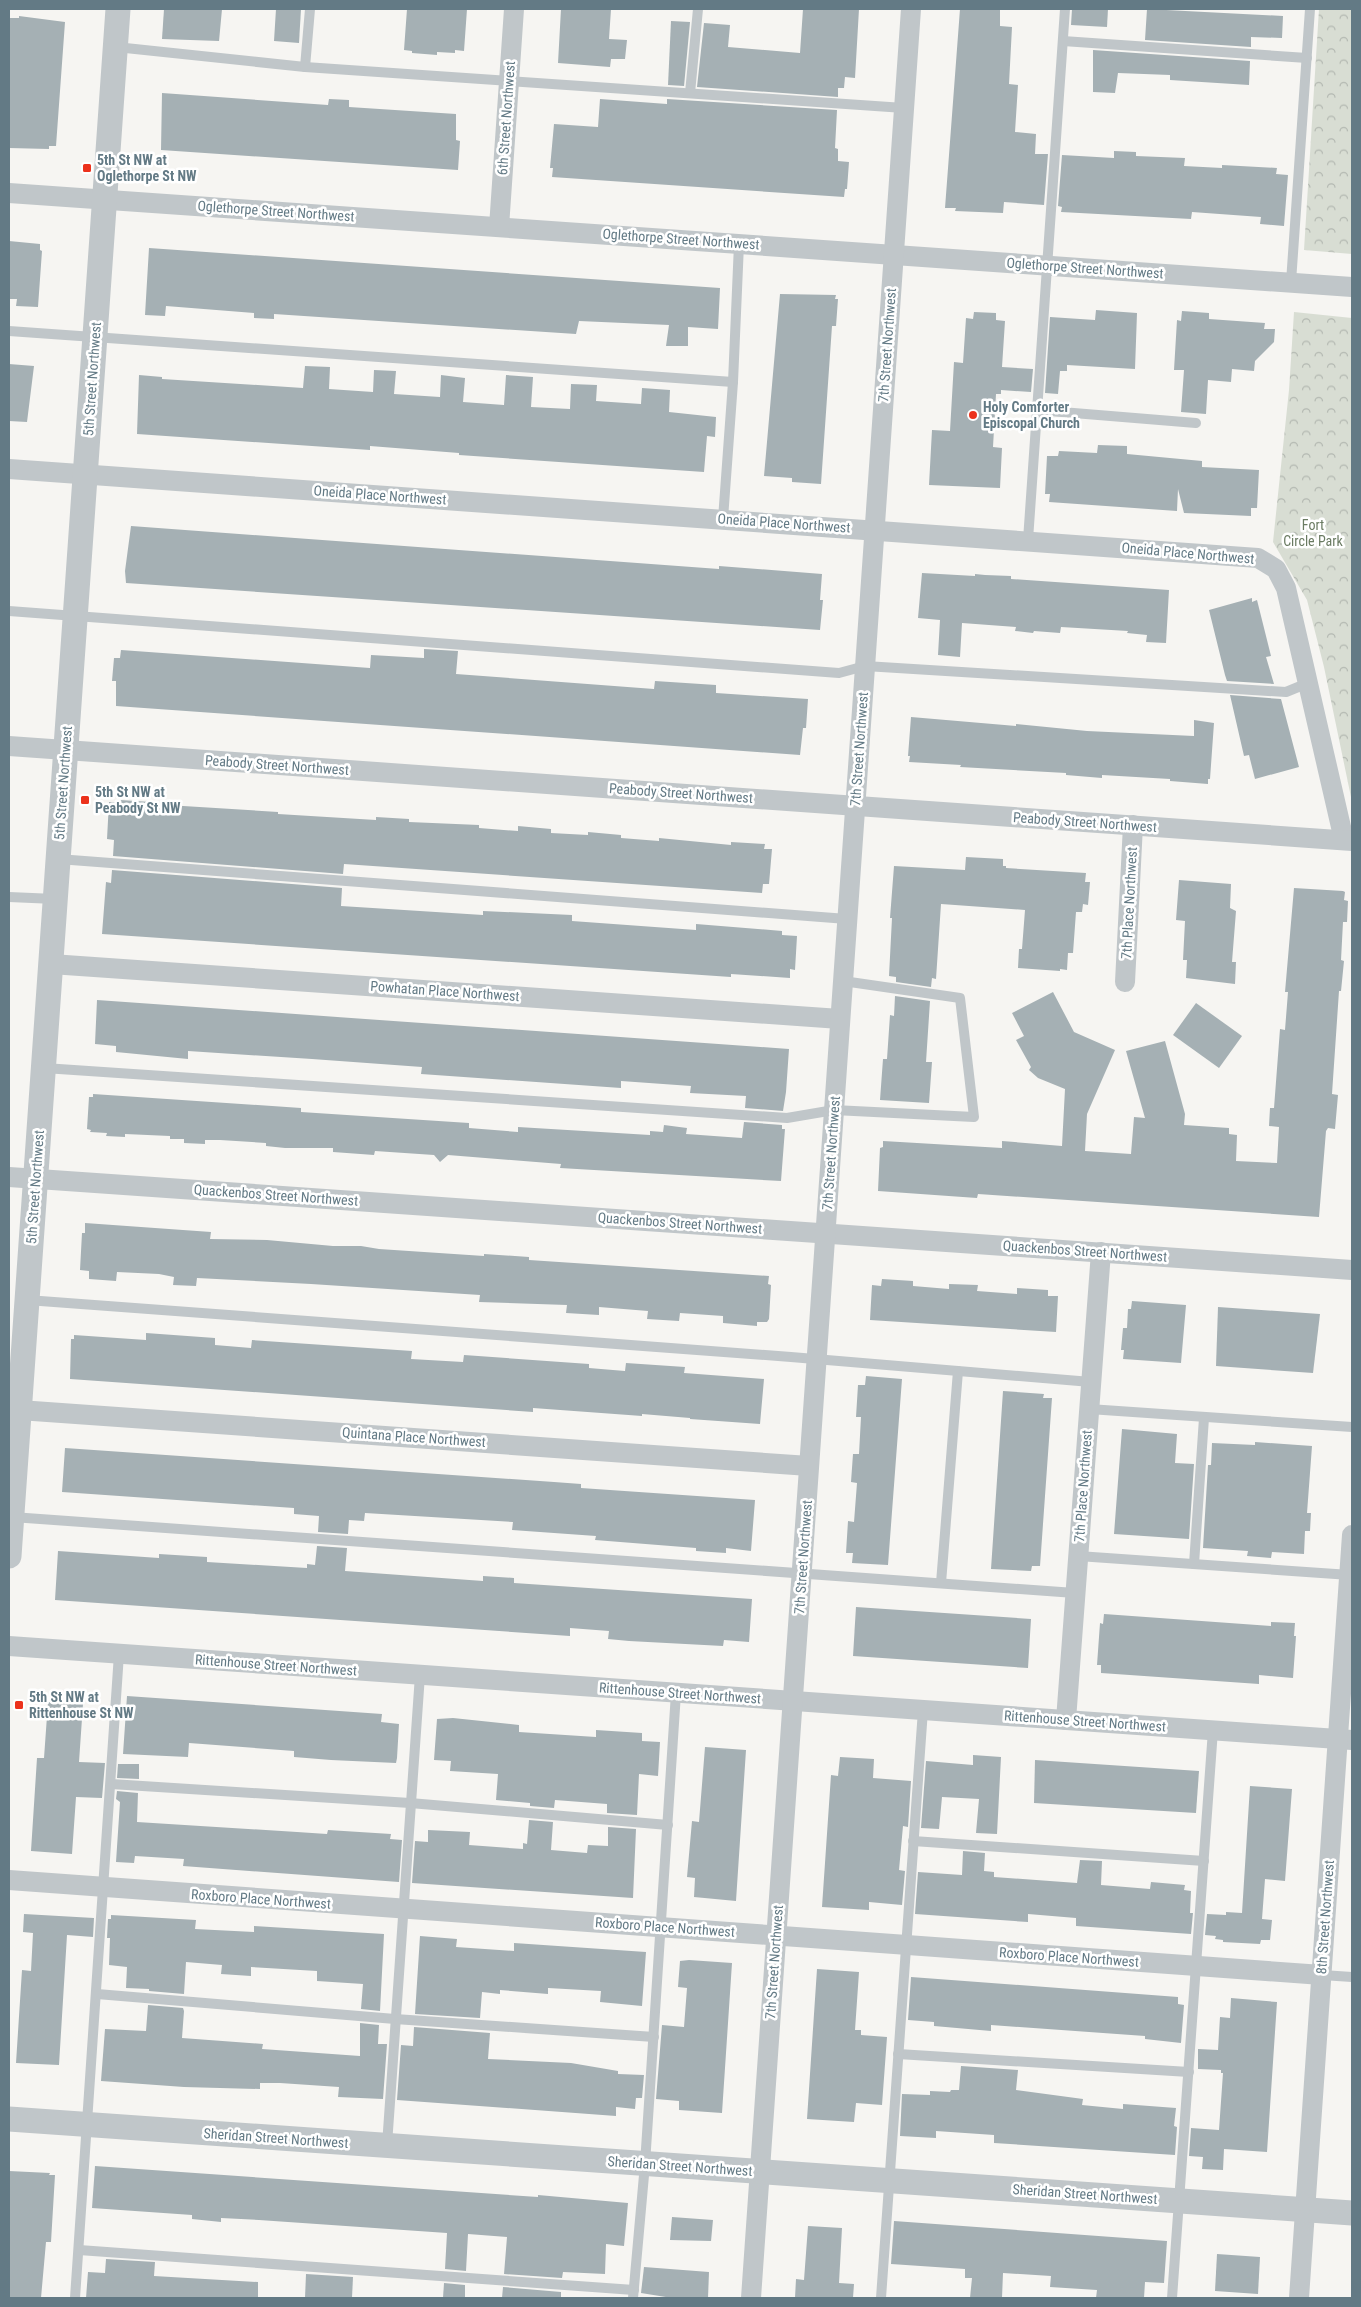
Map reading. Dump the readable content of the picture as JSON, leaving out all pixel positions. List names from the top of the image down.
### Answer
{
  "streets": {
    "street": [
      "6th Street Northwest",
      "Oglethorpe Street Northwest",
      "7th Street Northwest",
      "5th Street Northwest",
      "Oneida Place Northwest",
      "Peabody Street Northwest",
      "7th Place Northwest",
      "Powhatan Place Northwest",
      "Quackenbos Street Northwest",
      "Quintana Place Northwest",
      "Rittenhouse Street Northwest",
      "Roxboro Place Northwest",
      "8th Street Northwest",
      "Sheridan Street Northwest"
    ]
  },
  "crossings": [
    ["6th Street Northwest", "Oglethorpe Street Northwest"],
    ["Oglethorpe Street Northwest", "7th Street Northwest"],
    ["Oglethorpe Street Northwest", "5th Street Northwest"],
    ["7th Street Northwest", "Oneida Place Northwest"],
    ["7th Street Northwest", "Peabody Street Northwest"],
    ["7th Street Northwest", "Powhatan Place Northwest"],
    ["7th Street Northwest", "Quackenbos Street Northwest"],
    ["7th Street Northwest", "Quintana Place Northwest"],
    ["7th Street Northwest", "Rittenhouse Street Northwest"],
    ["7th Street Northwest", "Roxboro Place Northwest"],
    ["7th Street Northwest", "Sheridan Street Northwest"],
    ["5th Street Northwest", "Oneida Place Northwest"],
    ["5th Street Northwest", "Peabody Street Northwest"],
    ["5th Street Northwest", "Powhatan Place Northwest"],
    ["5th Street Northwest", "Quackenbos Street Northwest"],
    ["5th Street Northwest", "Quintana Place Northwest"],
    ["Oneida Place Northwest", "Peabody Street Northwest"],
    ["Peabody Street Northwest", "7th Place Northwest"],
    ["7th Place Northwest", "Quackenbos Street Northwest"],
    ["7th Place Northwest", "Rittenhouse Street Northwest"],
    ["Rittenhouse Street Northwest", "8th Street Northwest"],
    ["Roxboro Place Northwest", "8th Street Northwest"],
    ["8th Street Northwest", "Sheridan Street Northwest"]
  ],
  "parks": ["Fort Circle Park"],
  "places": {
    "transit": ["5th St NW at Oglethorpe St NW", "5th St NW at Peabody St NW", "5th St NW at Rittenhouse St NW"],
    "other": ["Holy Comforter Episcopal Church"]
  }
}
